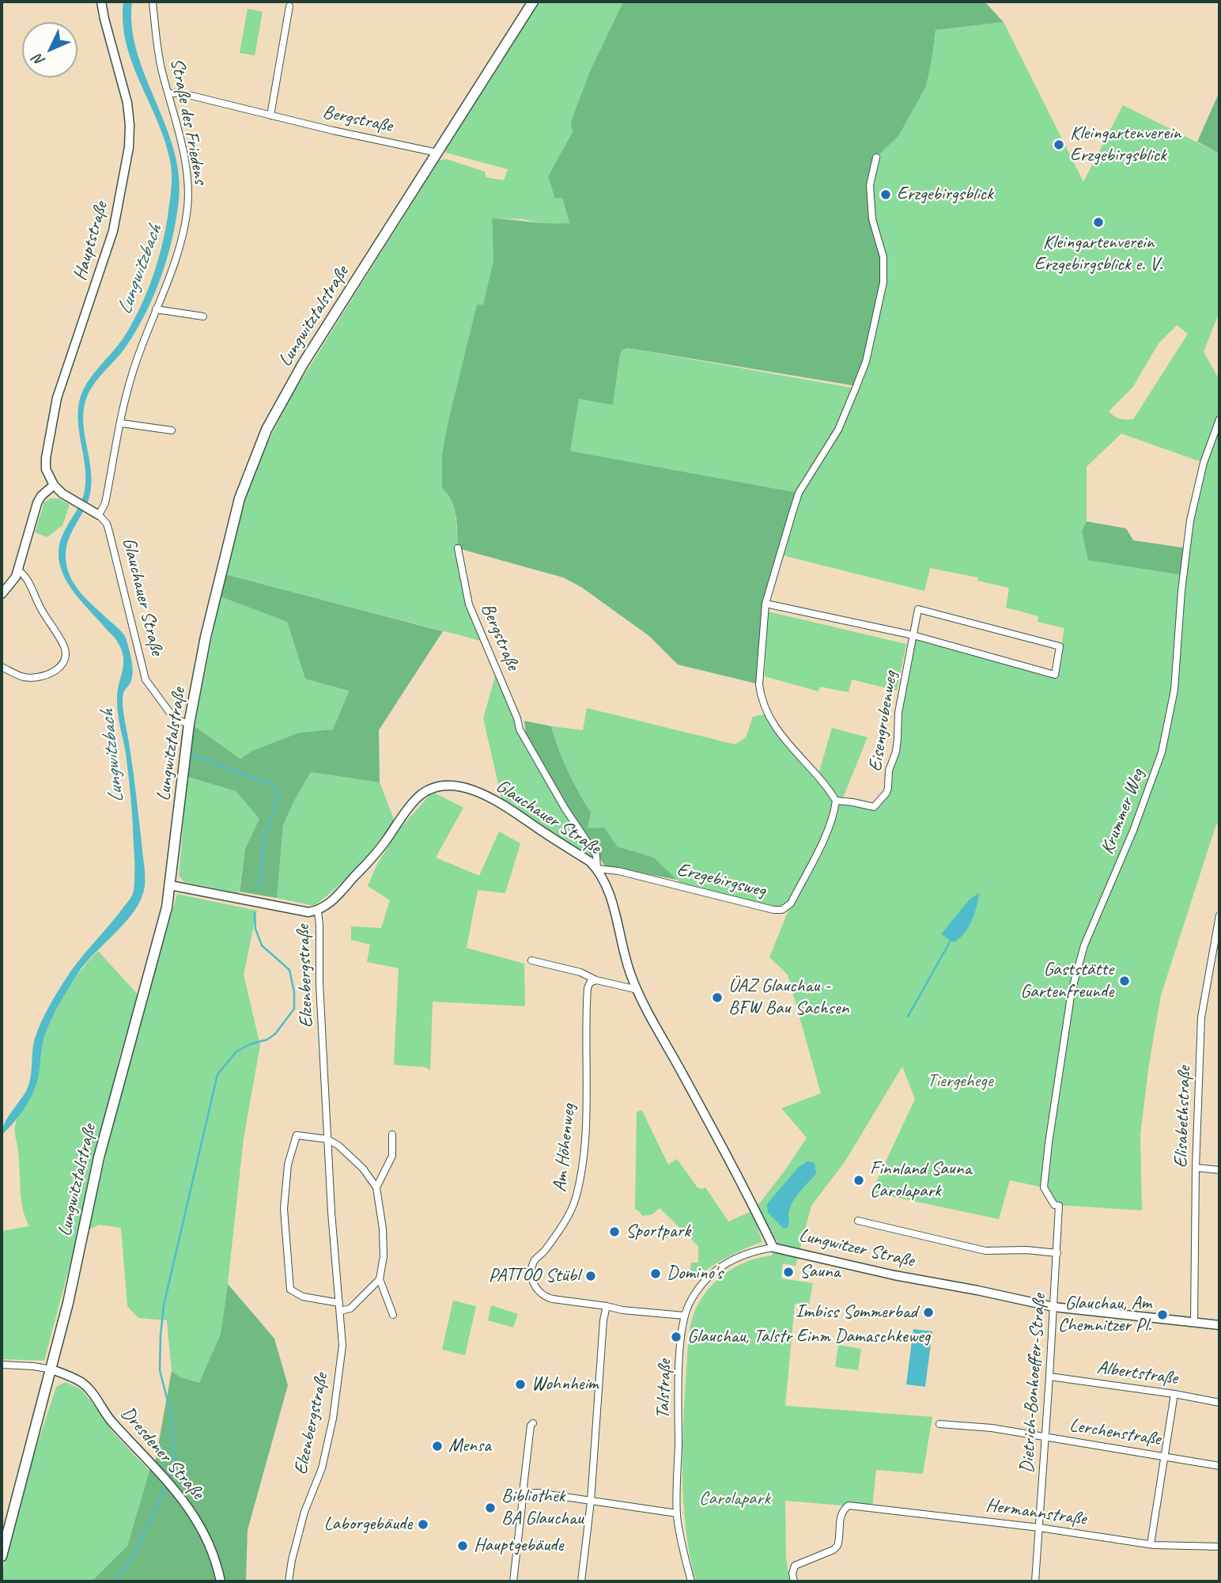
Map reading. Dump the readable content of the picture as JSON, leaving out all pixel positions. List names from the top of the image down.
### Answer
{
  "streets": {
    "main road": ["Lungwitztalstraße"],
    "street": [
      "Bergstraße",
      "Straße des Friedens",
      "Hauptstraße",
      "Glauchauer Straße",
      "Eisengrubenweg",
      "Krummer Weg",
      "Erzgebirgsweg",
      "Elzenbergstraße",
      "Elisabethstraße",
      "Am Höhenweg",
      "Lungwitzer Straße",
      "Albertstraße",
      "Dietrich-Bonhoeffer-Straße",
      "Talstraße",
      "Lerchenstraße",
      "Dresdener Straße",
      "Hermannstraße"
    ]
  },
  "crossings": [
    ["Bergstraße", "Straße des Friedens"],
    ["Bergstraße", "Lungwitztalstraße"],
    ["Bergstraße", "Glauchauer Straße"],
    ["Bergstraße", "Erzgebirgsweg"],
    ["Straße des Friedens", "Glauchauer Straße"],
    ["Hauptstraße", "Glauchauer Straße"],
    ["Lungwitztalstraße", "Glauchauer Straße"],
    ["Lungwitztalstraße", "Dresdener Straße"],
    ["Glauchauer Straße", "Erzgebirgsweg"],
    ["Glauchauer Straße", "Elzenbergstraße"],
    ["Glauchauer Straße", "Lungwitzer Straße"],
    ["Eisengrubenweg", "Erzgebirgsweg"],
    ["Krummer Weg", "Dietrich-Bonhoeffer-Straße"],
    ["Elisabethstraße", "Lungwitzer Straße"],
    ["Am Höhenweg", "Talstraße"],
    ["Lungwitzer Straße", "Dietrich-Bonhoeffer-Straße"],
    ["Lungwitzer Straße", "Talstraße"],
    ["Albertstraße", "Dietrich-Bonhoeffer-Straße"],
    ["Dietrich-Bonhoeffer-Straße", "Lerchenstraße"],
    ["Dietrich-Bonhoeffer-Straße", "Hermannstraße"]
  ],
  "water": ["Lungwitzbach"],
  "parks": ["Tiergehege", "Carolapark"],
  "places": [
    "Kleingartenverein Erzgebirgsblick",
    "Erzgebirgsblick",
    "Kleingartenverein Erzgebirgsblick e. V.",
    "Gaststätte Gartenfreunde",
    "ÜAZ Glauchau - BFW Bau Sachsen",
    "Finnland Sauna Carolapark",
    "Sportpark",
    "Sauna",
    "Domino's",
    "PATTOO Stübl",
    "Imbiss Sommerbad",
    "Glauchau, Am Chemnitzer Pl.",
    "Glauchau, Talstr Einm Damaschkeweg",
    "Wohnheim",
    "Mensa",
    "Bibliothek BA Glauchau",
    "Laborgebäude",
    "Hauptgebäude"
  ],
  "north": "bottom left"
}
